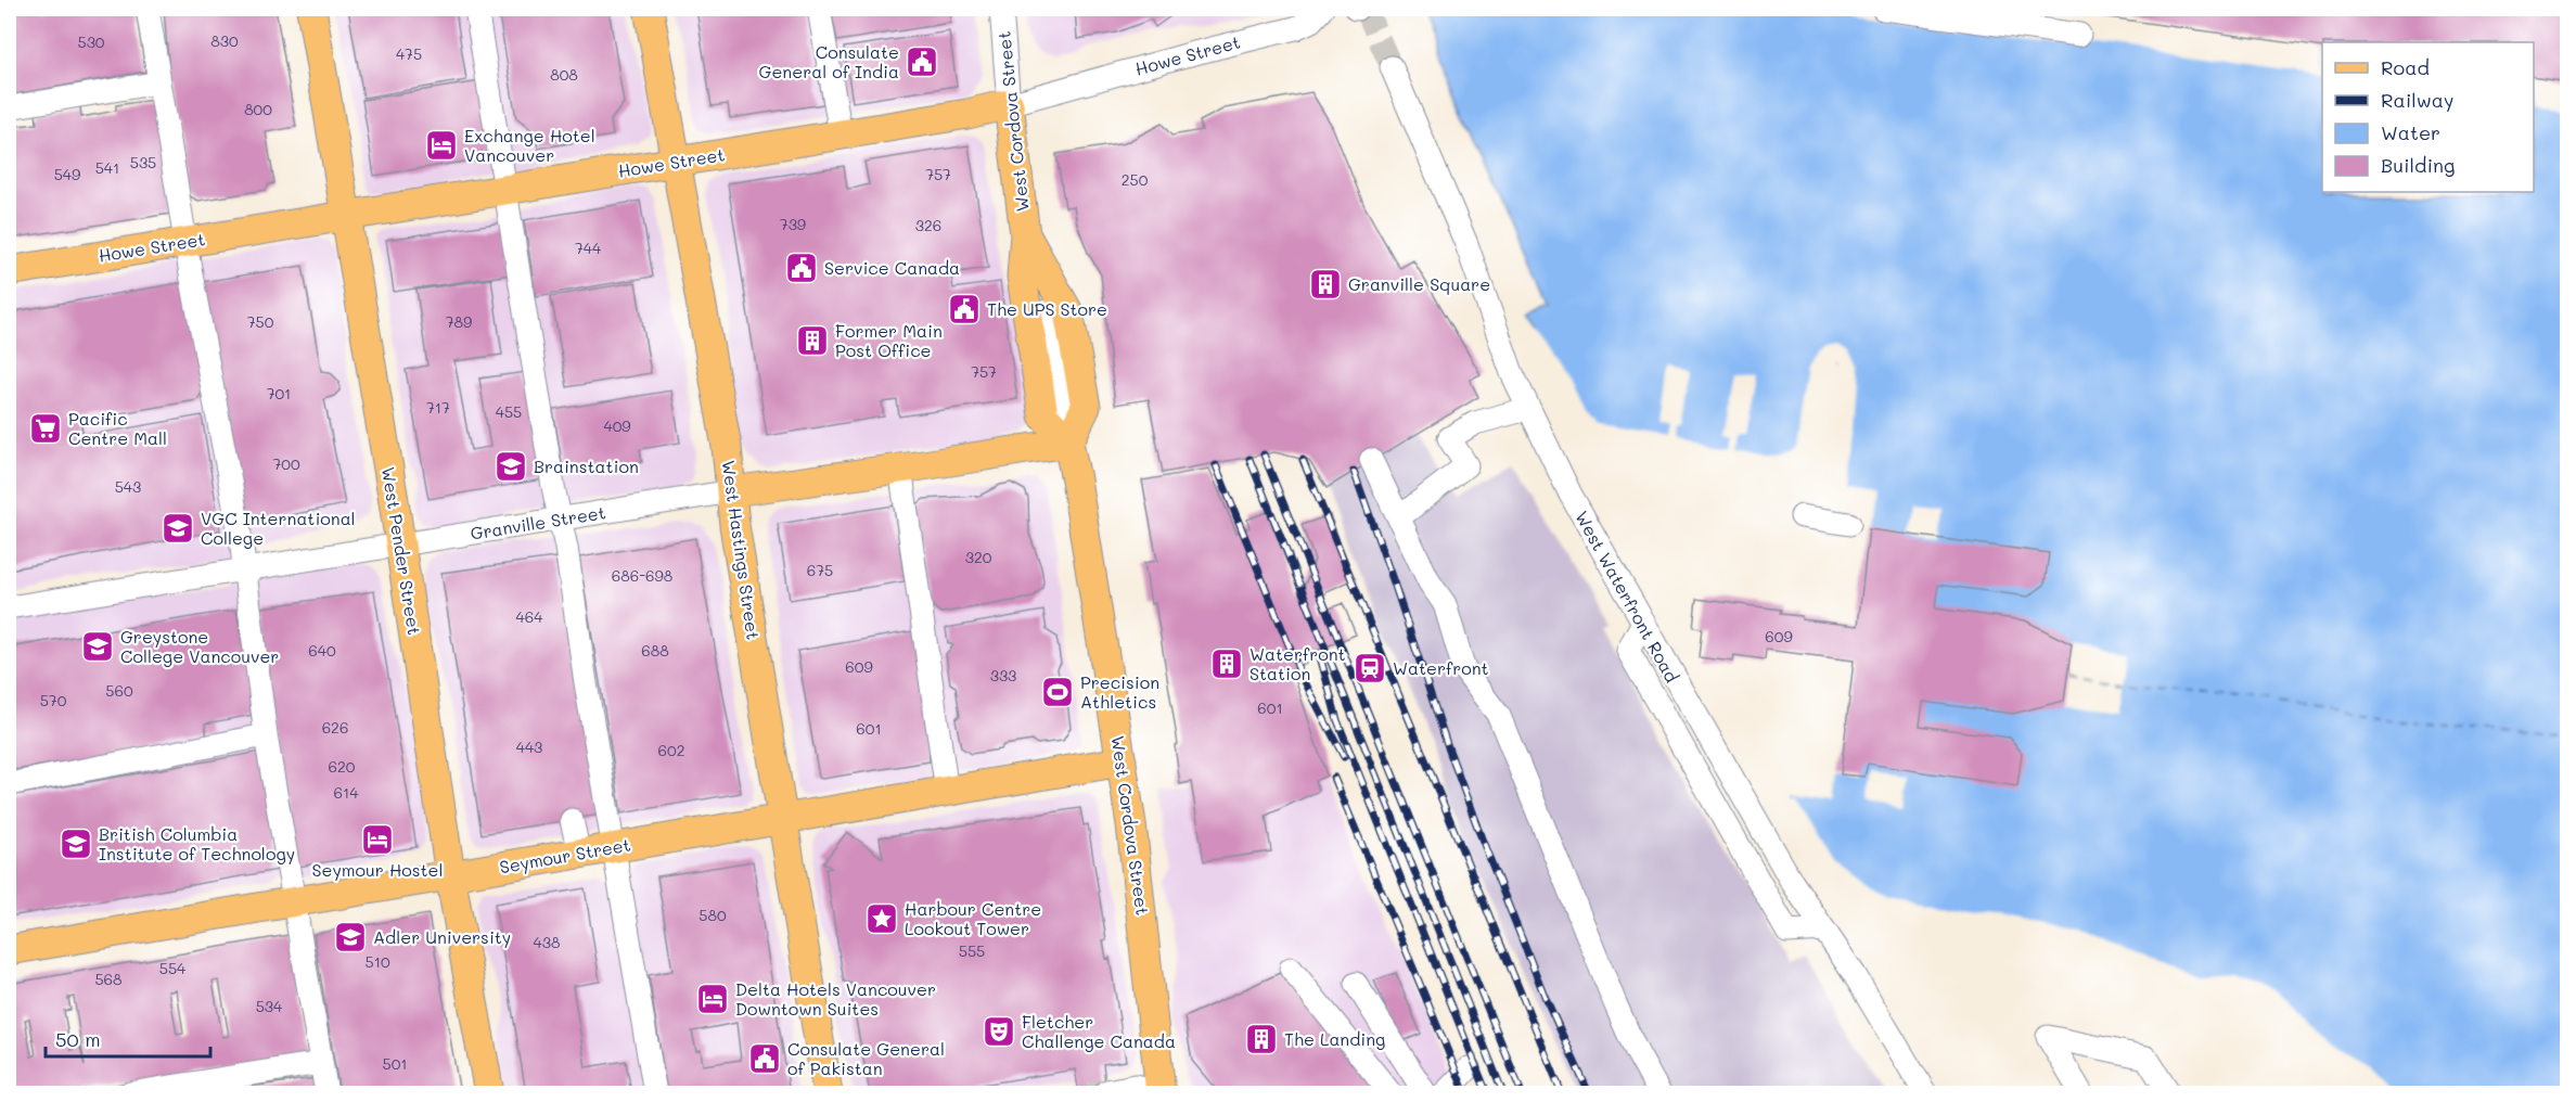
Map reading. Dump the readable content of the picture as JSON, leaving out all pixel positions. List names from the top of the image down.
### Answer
{
  "streets": {
    "main road": [
      "Howe Street",
      "West Cordova Street",
      "Granville Street",
      "West Hastings Street",
      "West Pender Street",
      "Seymour Street"
    ],
    "street": ["West Waterfront Road"]
  },
  "crossings": [
    ["Howe Street", "West Cordova Street"],
    ["Howe Street", "West Hastings Street"],
    ["Howe Street", "West Pender Street"],
    ["West Cordova Street", "Granville Street"],
    ["West Cordova Street", "Seymour Street"],
    ["Granville Street", "West Hastings Street"],
    ["Granville Street", "West Pender Street"],
    ["West Hastings Street", "Seymour Street"],
    ["West Pender Street", "Seymour Street"]
  ],
  "places": {
    "public building": [
      "Consulate General of India",
      "Service Canada",
      "The UPS Store",
      "Consulate General of Pakistan"
    ],
    "hotel": ["Exchange Hotel Vancouver", "Seymour Hostel", "Delta Hotels Vancouver Downtown Suites"],
    "building": [
      "Granville Square",
      "Former Main Post Office",
      "Waterfront Station",
      "The Landing"
    ],
    "supermarket": ["Pacific Centre Mall"],
    "school or university": [
      "Brainstation",
      "VGC International College",
      "Greystone College Vancouver",
      "British Columbia Institute of Technology",
      "Adler University"
    ],
    "station": ["Waterfront"],
    "sports": ["Precision Athletics"],
    "place": ["Harbour Centre Lookout Tower"],
    "theatre": ["Fletcher Challenge Canada"]
  },
  "house_numbers": [
    "830",
    "530",
    "475",
    "808",
    "800",
    "535",
    "541",
    "549",
    "757",
    "250",
    "739",
    "326",
    "744",
    "750",
    "789",
    "757",
    "701",
    "717",
    "455",
    "409",
    "700",
    "543",
    "320",
    "675",
    "686-698",
    "464",
    "609",
    "640",
    "688",
    "609",
    "333",
    "560",
    "570",
    "601",
    "626",
    "601",
    "443",
    "602",
    "620",
    "614",
    "580",
    "438",
    "555",
    "510",
    "554",
    "568",
    "534",
    "501"
  ],
  "legend": [
    "Road",
    "Railway",
    "Water",
    "Building"
  ],
  "scale_bar": "50 m"
}
